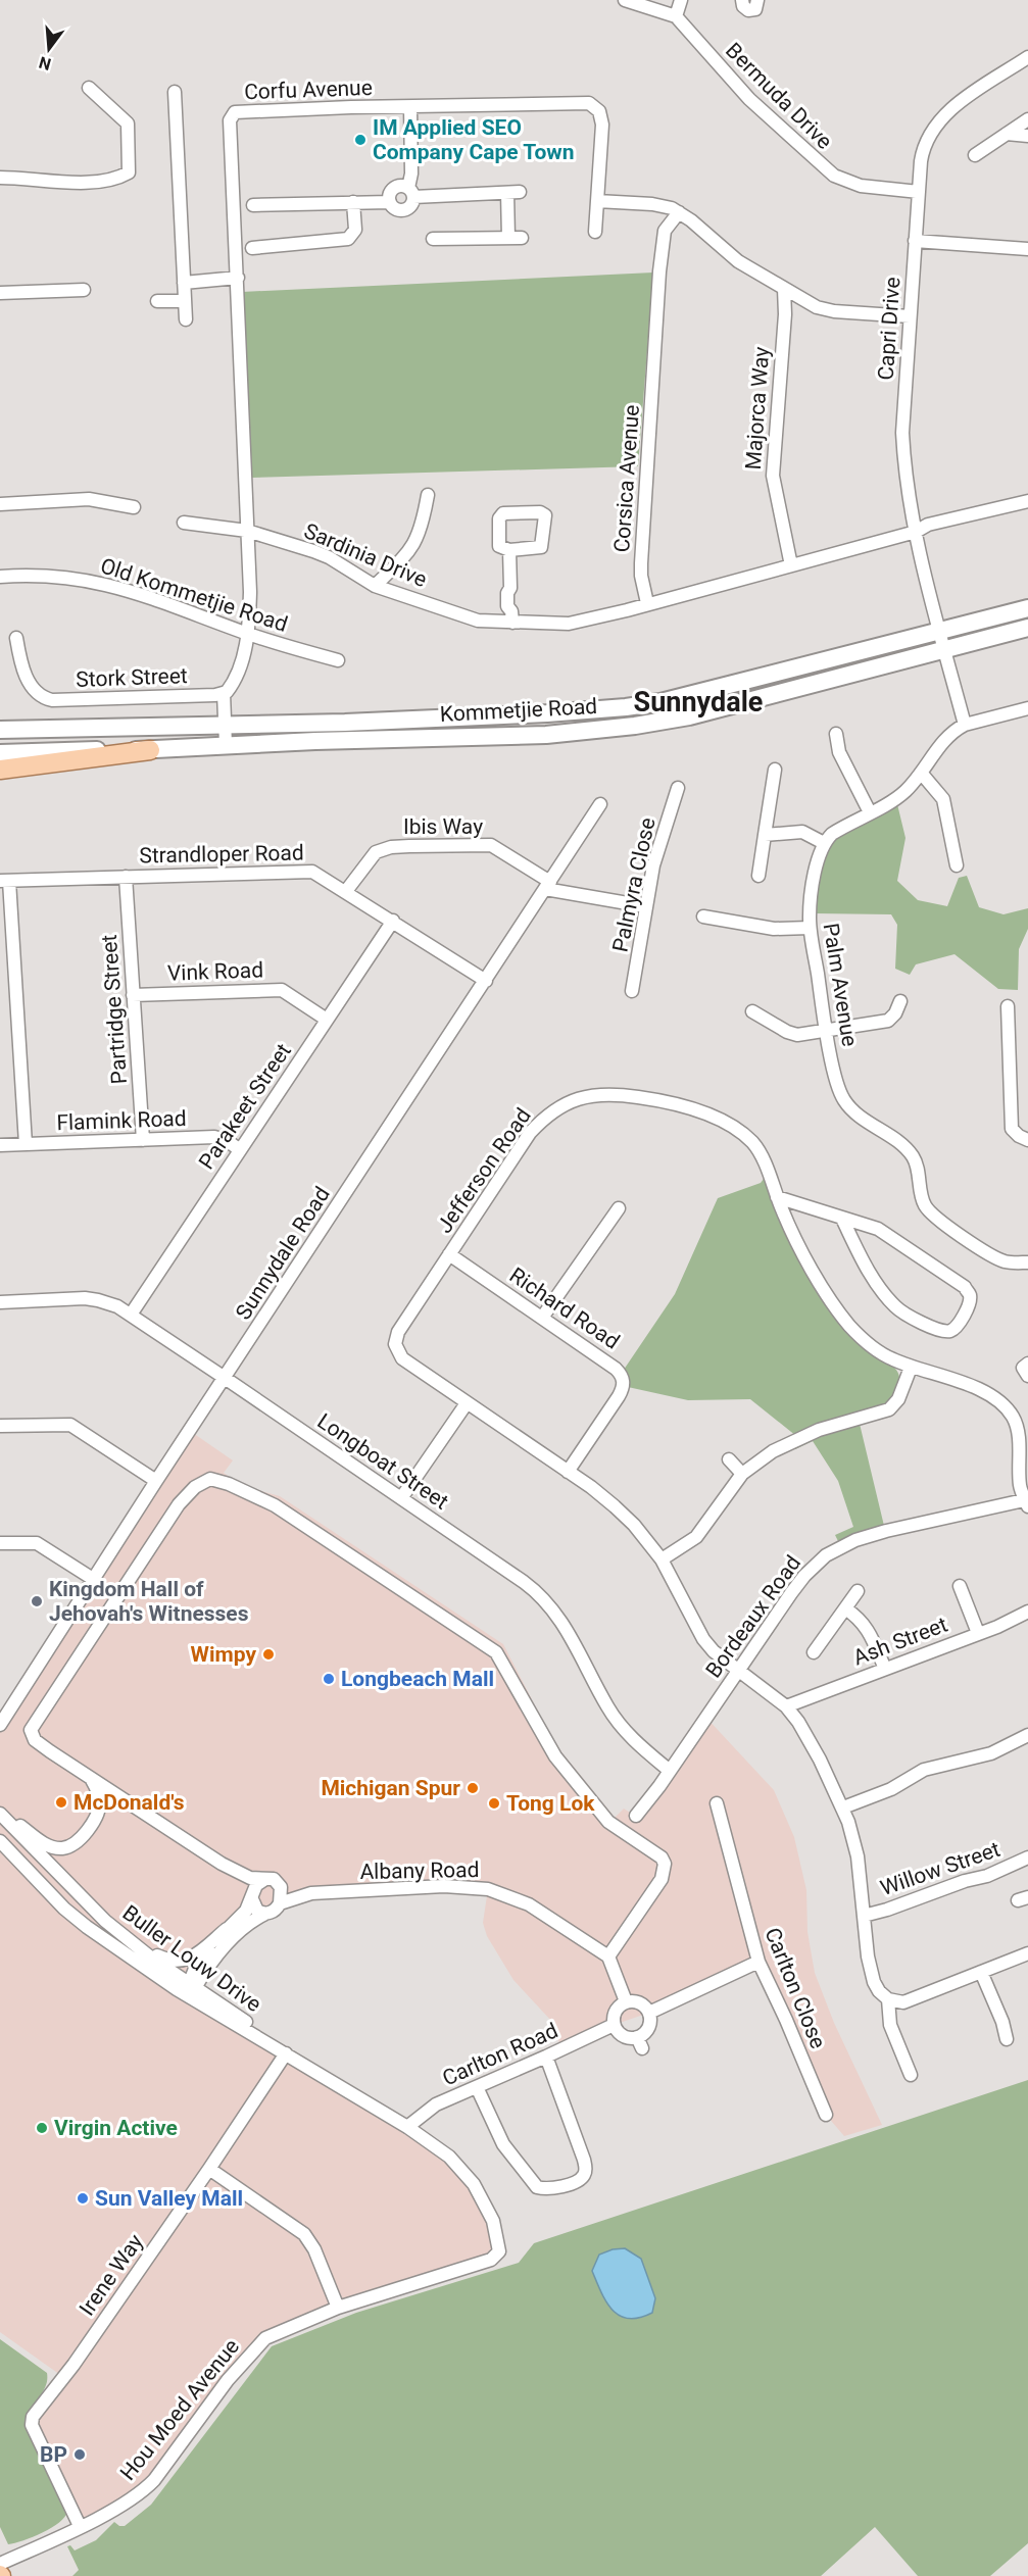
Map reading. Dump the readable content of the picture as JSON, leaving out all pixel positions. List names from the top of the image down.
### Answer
{
  "streets": {
    "main road": ["Kommetjie Road"],
    "street": [
      "Corfu Avenue",
      "Bermuda Drive",
      "Capri Drive",
      "Majorca Way",
      "Corsica Avenue",
      "Sardinia Drive",
      "Old Kommetjie Road",
      "Stork Street",
      "Ibis Way",
      "Strandloper Road",
      "Palmyra Close",
      "Vink Road",
      "Palm Avenue",
      "Partridge Street",
      "Parakeet Street",
      "Flamink Road",
      "Jefferson Road",
      "Sunnydale Road",
      "Richard Road",
      "Longboat Street",
      "Bordeaux Road",
      "Ash Street",
      "Willow Street",
      "Albany Road",
      "Buller Louw Drive",
      "Carlton Close",
      "Carlton Road",
      "Irene Way",
      "Hou Moed Avenue"
    ]
  },
  "crossings": [
    ["Corfu Avenue", "Sardinia Drive"],
    ["Corfu Avenue", "Old Kommetjie Road"],
    ["Bermuda Drive", "Capri Drive"],
    ["Capri Drive", "Kommetjie Road"],
    ["Corsica Avenue", "Sardinia Drive"],
    ["Ibis Way", "Strandloper Road"],
    ["Ibis Way", "Sunnydale Road"],
    ["Strandloper Road", "Partridge Street"],
    ["Strandloper Road", "Parakeet Street"],
    ["Strandloper Road", "Sunnydale Road"],
    ["Vink Road", "Partridge Street"],
    ["Vink Road", "Parakeet Street"],
    ["Partridge Street", "Flamink Road"],
    ["Parakeet Street", "Flamink Road"],
    ["Parakeet Street", "Longboat Street"],
    ["Jefferson Road", "Richard Road"],
    ["Jefferson Road", "Bordeaux Road"],
    ["Jefferson Road", "Ash Street"],
    ["Jefferson Road", "Willow Street"],
    ["Sunnydale Road", "Longboat Street"],
    ["Longboat Street", "Bordeaux Road"],
    ["Buller Louw Drive", "Carlton Road"],
    ["Buller Louw Drive", "Irene Way"],
    ["Buller Louw Drive", "Hou Moed Avenue"],
    ["Irene Way", "Hou Moed Avenue"]
  ],
  "districts": ["Sunnydale"],
  "places": [
    "IM Applied SEO Company Cape Town",
    "Kingdom Hall of Jehovah's Witnesses",
    "Wimpy",
    "Longbeach Mall",
    "Michigan Spur",
    "McDonald's",
    "Tong Lok",
    "Virgin Active",
    "Sun Valley Mall",
    "BP"
  ],
  "north": "bottom"
}
